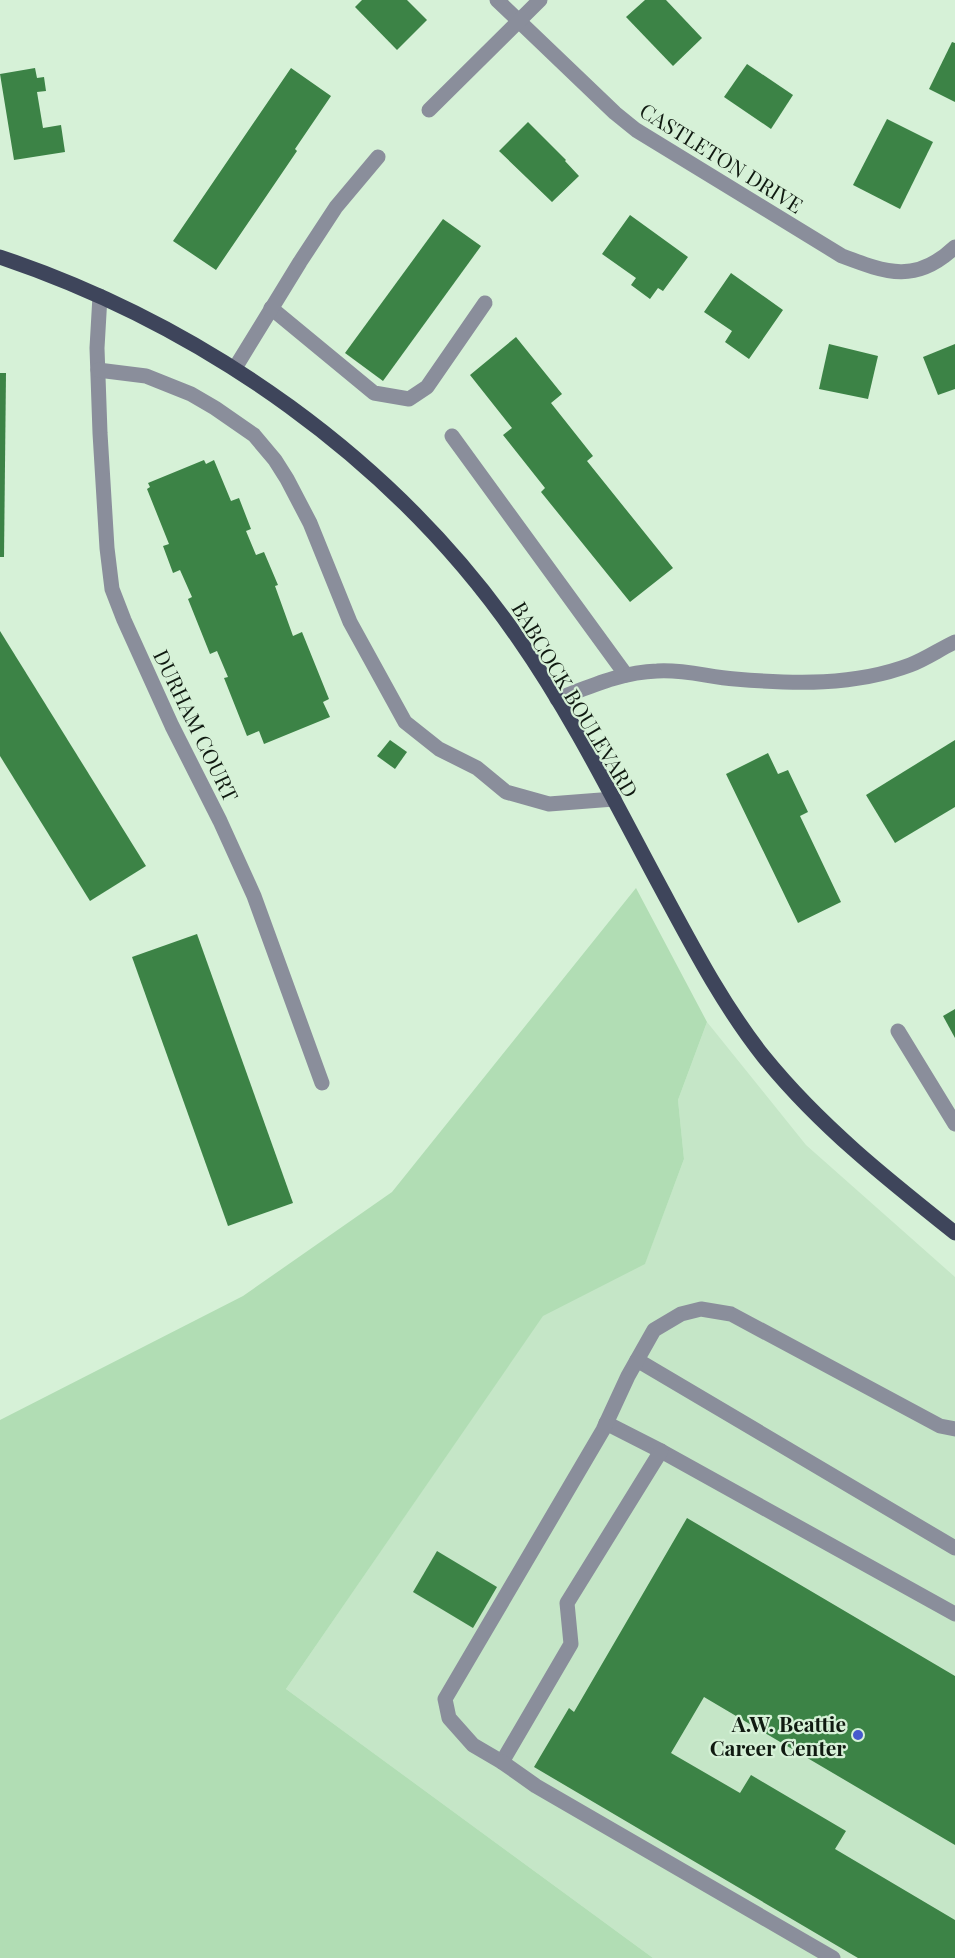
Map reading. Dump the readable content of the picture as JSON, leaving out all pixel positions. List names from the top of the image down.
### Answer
{
  "streets": {
    "main road": ["BABCOCK BOULEVARD"],
    "street": ["CASTLETON DRIVE", "DURHAM COURT"]
  },
  "crossings": [
    ["BABCOCK BOULEVARD", "DURHAM COURT"]
  ],
  "places": ["A.W. Beattie Career Center"]
}
